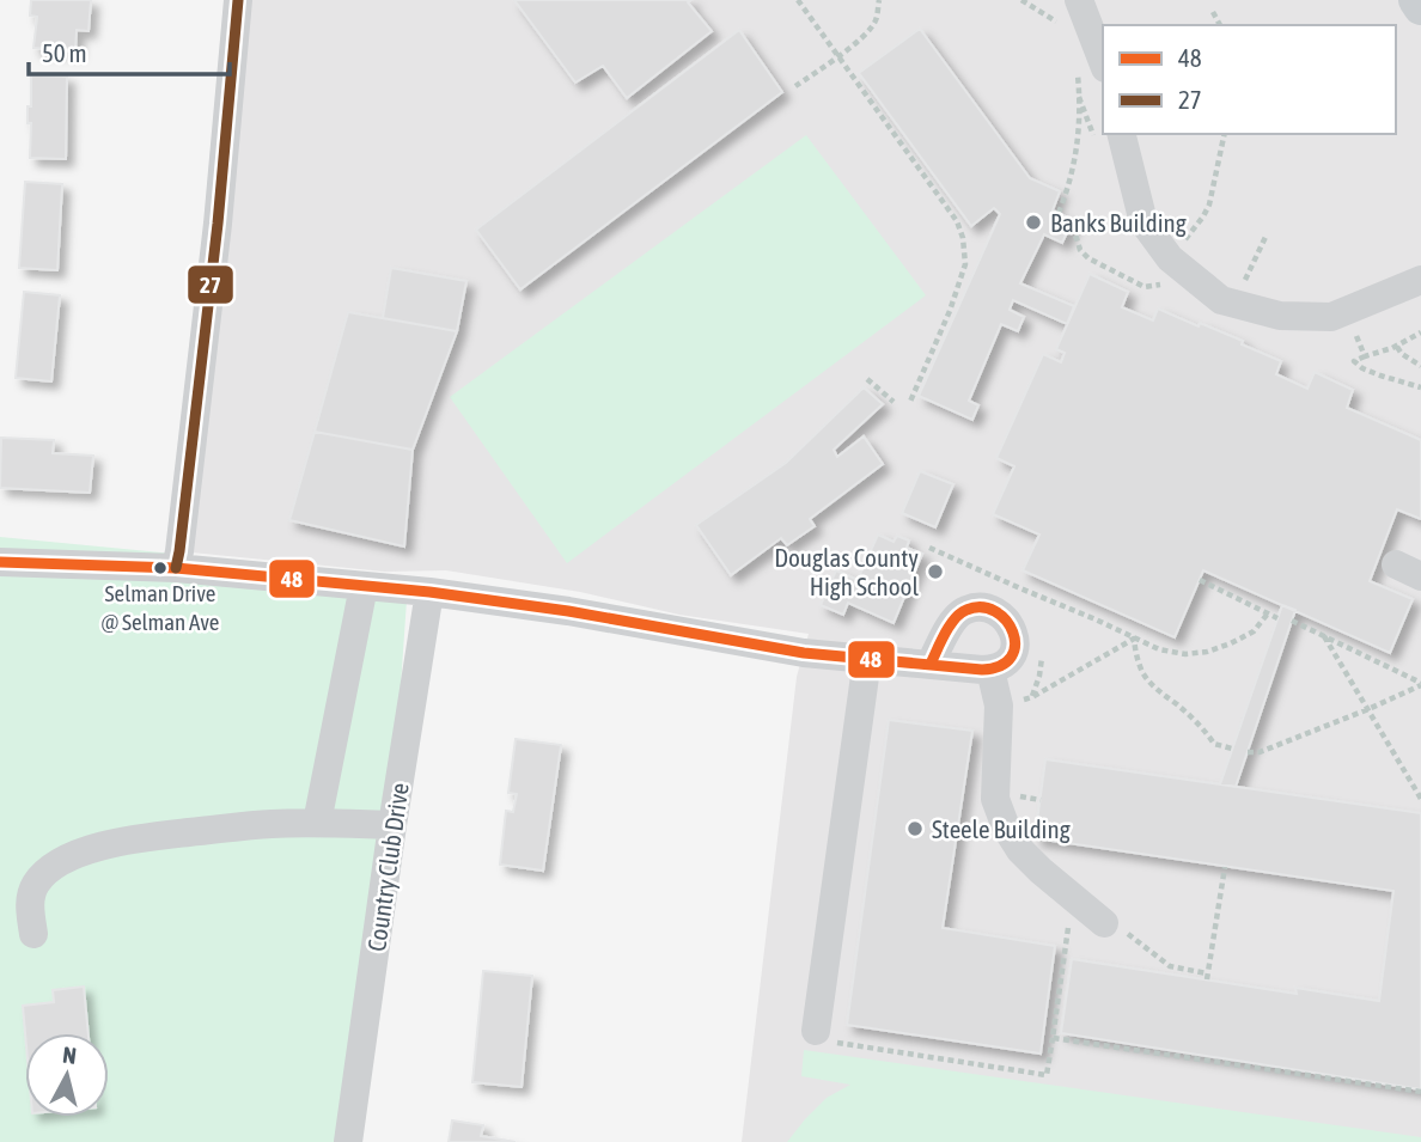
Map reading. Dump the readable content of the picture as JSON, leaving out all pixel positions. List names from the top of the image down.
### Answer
{
  "streets": {
    "street": ["Country Club Drive"]
  },
  "places": [
    "Banks Building",
    "Selman Drive @ Selman Ave",
    "Douglas County High School",
    "Steele Building"
  ],
  "lines": ["transit line 27", "transit line 48"],
  "legend": ["48", "27"],
  "scale_bar": "50 m",
  "north": "top"
}
